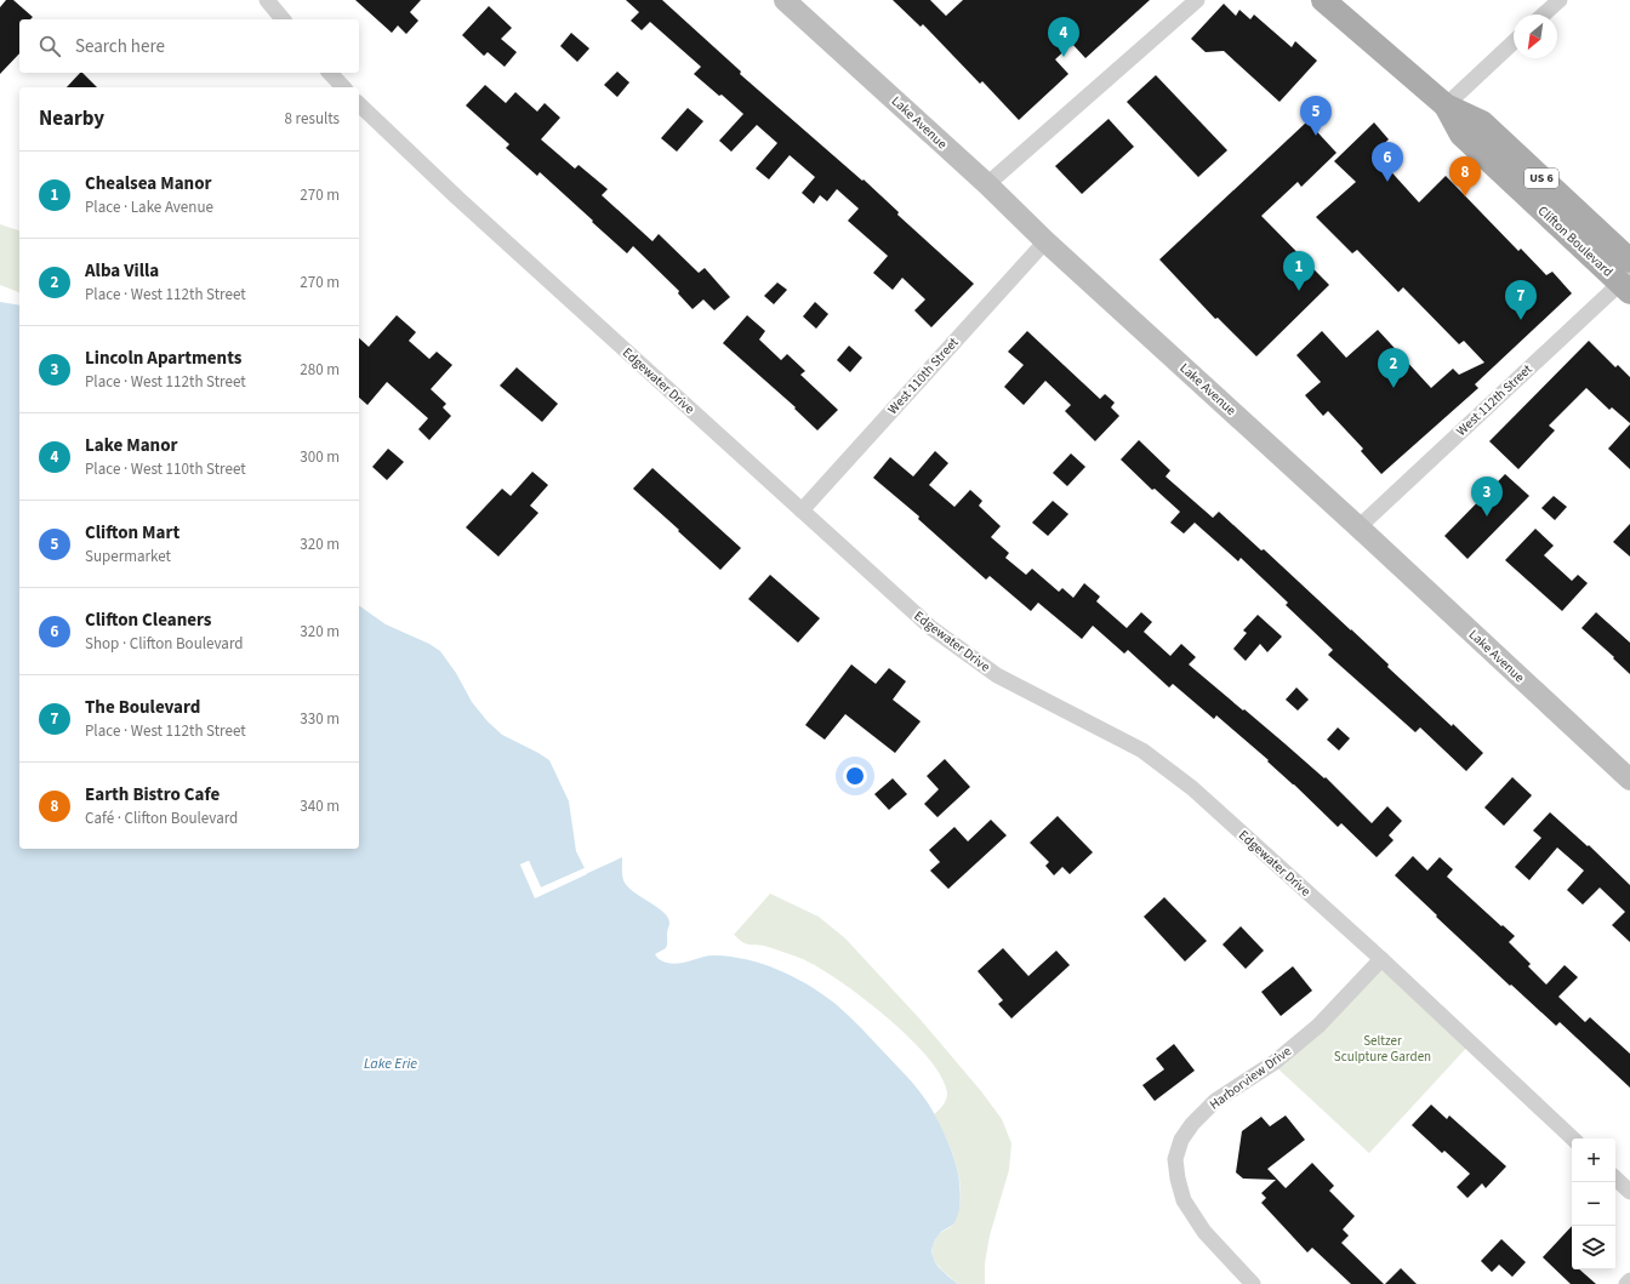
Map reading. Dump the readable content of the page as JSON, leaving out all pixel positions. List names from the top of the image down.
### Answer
{
  "streets": {
    "main road": ["US 6", "Clifton Boulevard"],
    "street": [
      "Lake Avenue",
      "West 110th Street",
      "Edgewater Drive",
      "West 112th Street",
      "Harborview Drive"
    ]
  },
  "crossings": [
    ["Lake Avenue", "West 110th Street"],
    ["Lake Avenue", "West 112th Street"],
    ["Clifton Boulevard", "West 112th Street"],
    ["West 110th Street", "Edgewater Drive"],
    ["Edgewater Drive", "Harborview Drive"]
  ],
  "water": ["Lake Erie"],
  "parks": ["Seltzer Sculpture Garden"],
  "north": "bottom left",
  "page": {
    "pins": [
      "4",
      "5",
      "6",
      "8",
      "1",
      "7",
      "2",
      "3"
    ],
    "search": "Search here",
    "heading": ["Nearby", "8 results"],
    "list": [
      {
        "mark": "1",
        "name": "Chealsea Manor",
        "note": "Place · Lake Avenue",
        "value": "270 m"
      },
      {
        "mark": "2",
        "name": "Alba Villa",
        "note": "Place · West 112th Street",
        "value": "270 m"
      },
      {
        "mark": "3",
        "name": "Lincoln Apartments",
        "note": "Place · West 112th Street",
        "value": "280 m"
      },
      {
        "mark": "4",
        "name": "Lake Manor",
        "note": "Place · West 110th Street",
        "value": "300 m"
      },
      {
        "mark": "5",
        "name": "Clifton Mart",
        "note": "Supermarket",
        "value": "320 m"
      },
      {
        "mark": "6",
        "name": "Clifton Cleaners",
        "note": "Shop · Clifton Boulevard",
        "value": "320 m"
      },
      {
        "mark": "7",
        "name": "The Boulevard",
        "note": "Place · West 112th Street",
        "value": "330 m"
      },
      {
        "mark": "8",
        "name": "Earth Bistro Cafe",
        "note": "Café · Clifton Boulevard",
        "value": "340 m"
      }
    ],
    "map_buttons": ["+", "−"]
  }
}
